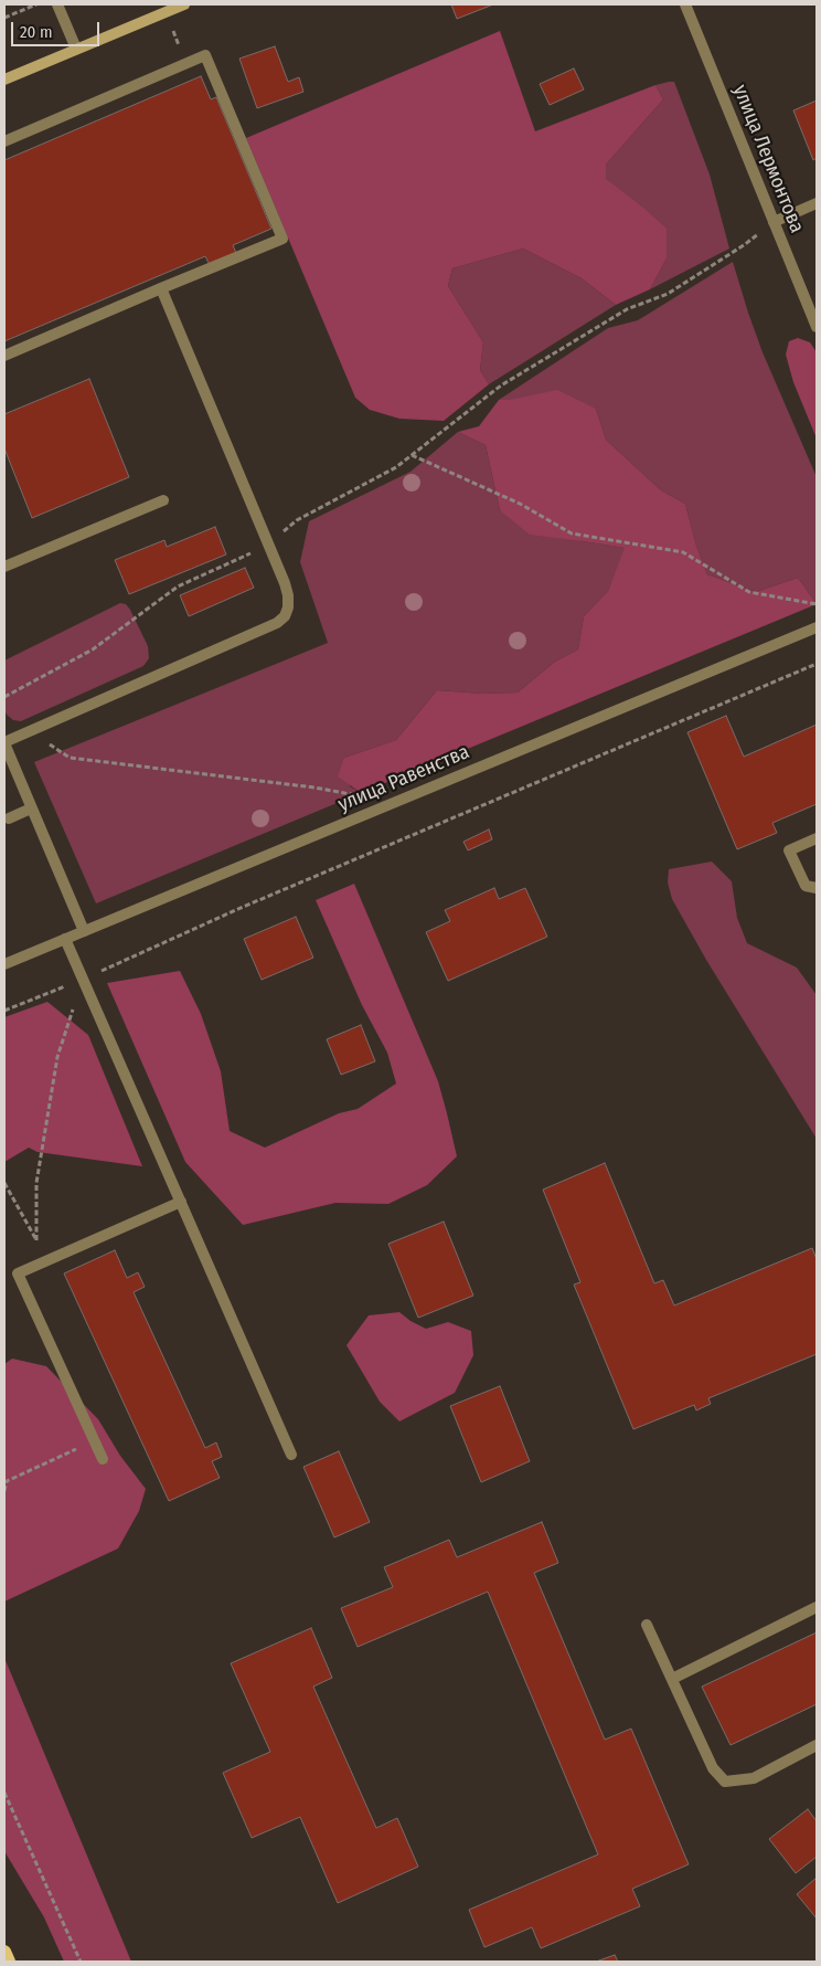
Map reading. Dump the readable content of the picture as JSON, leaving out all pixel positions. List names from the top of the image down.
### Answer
{
  "streets": {
    "street": ["улица Лермонтова", "улица Равенства"]
  },
  "scale_bar": "20 m"
}
